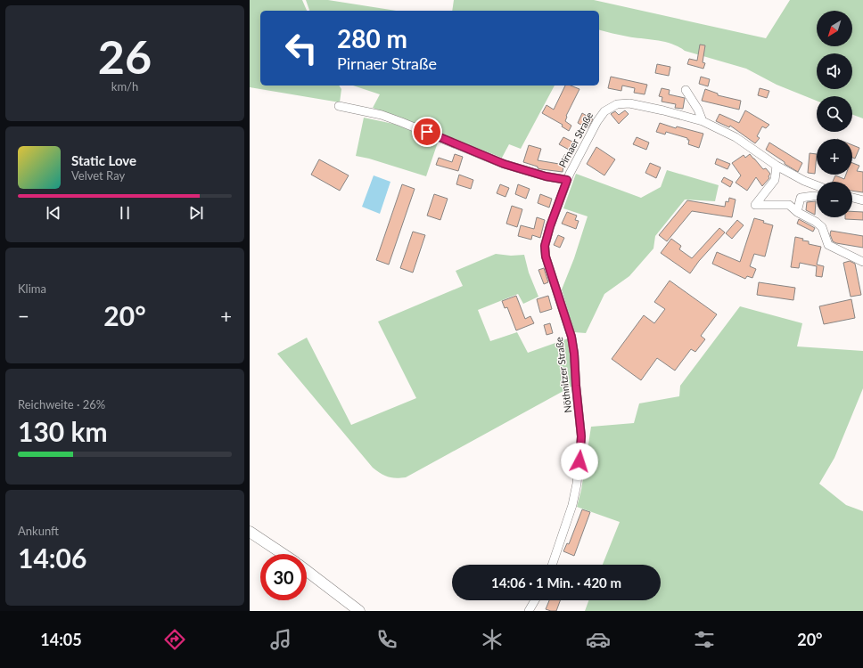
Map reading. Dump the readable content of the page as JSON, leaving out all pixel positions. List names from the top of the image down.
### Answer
{
  "streets": {
    "street": ["Pirnaer Straße", "Nöthnitzer Straße"]
  },
  "crossings": [
    ["Pirnaer Straße", "Nöthnitzer Straße"]
  ],
  "north": "bottom left",
  "page": {
    "tile": [
      ["26", "km/h"],
      "Klima",
      ["Reichweite · 26%", "130 km"],
      ["Ankunft", "14:06"]
    ],
    "map_buttons": ["+", "−"],
    "turn": ["280 m", "Pirnaer Straße"],
    "song": ["Static Love", "Velvet Ray"],
    "heat": ["−", "20°", "+"],
    "limit": "30",
    "trip": "14:06 · 1 Min. · 420 m",
    "tabs": ["14:05", "20°"]
  }
}
